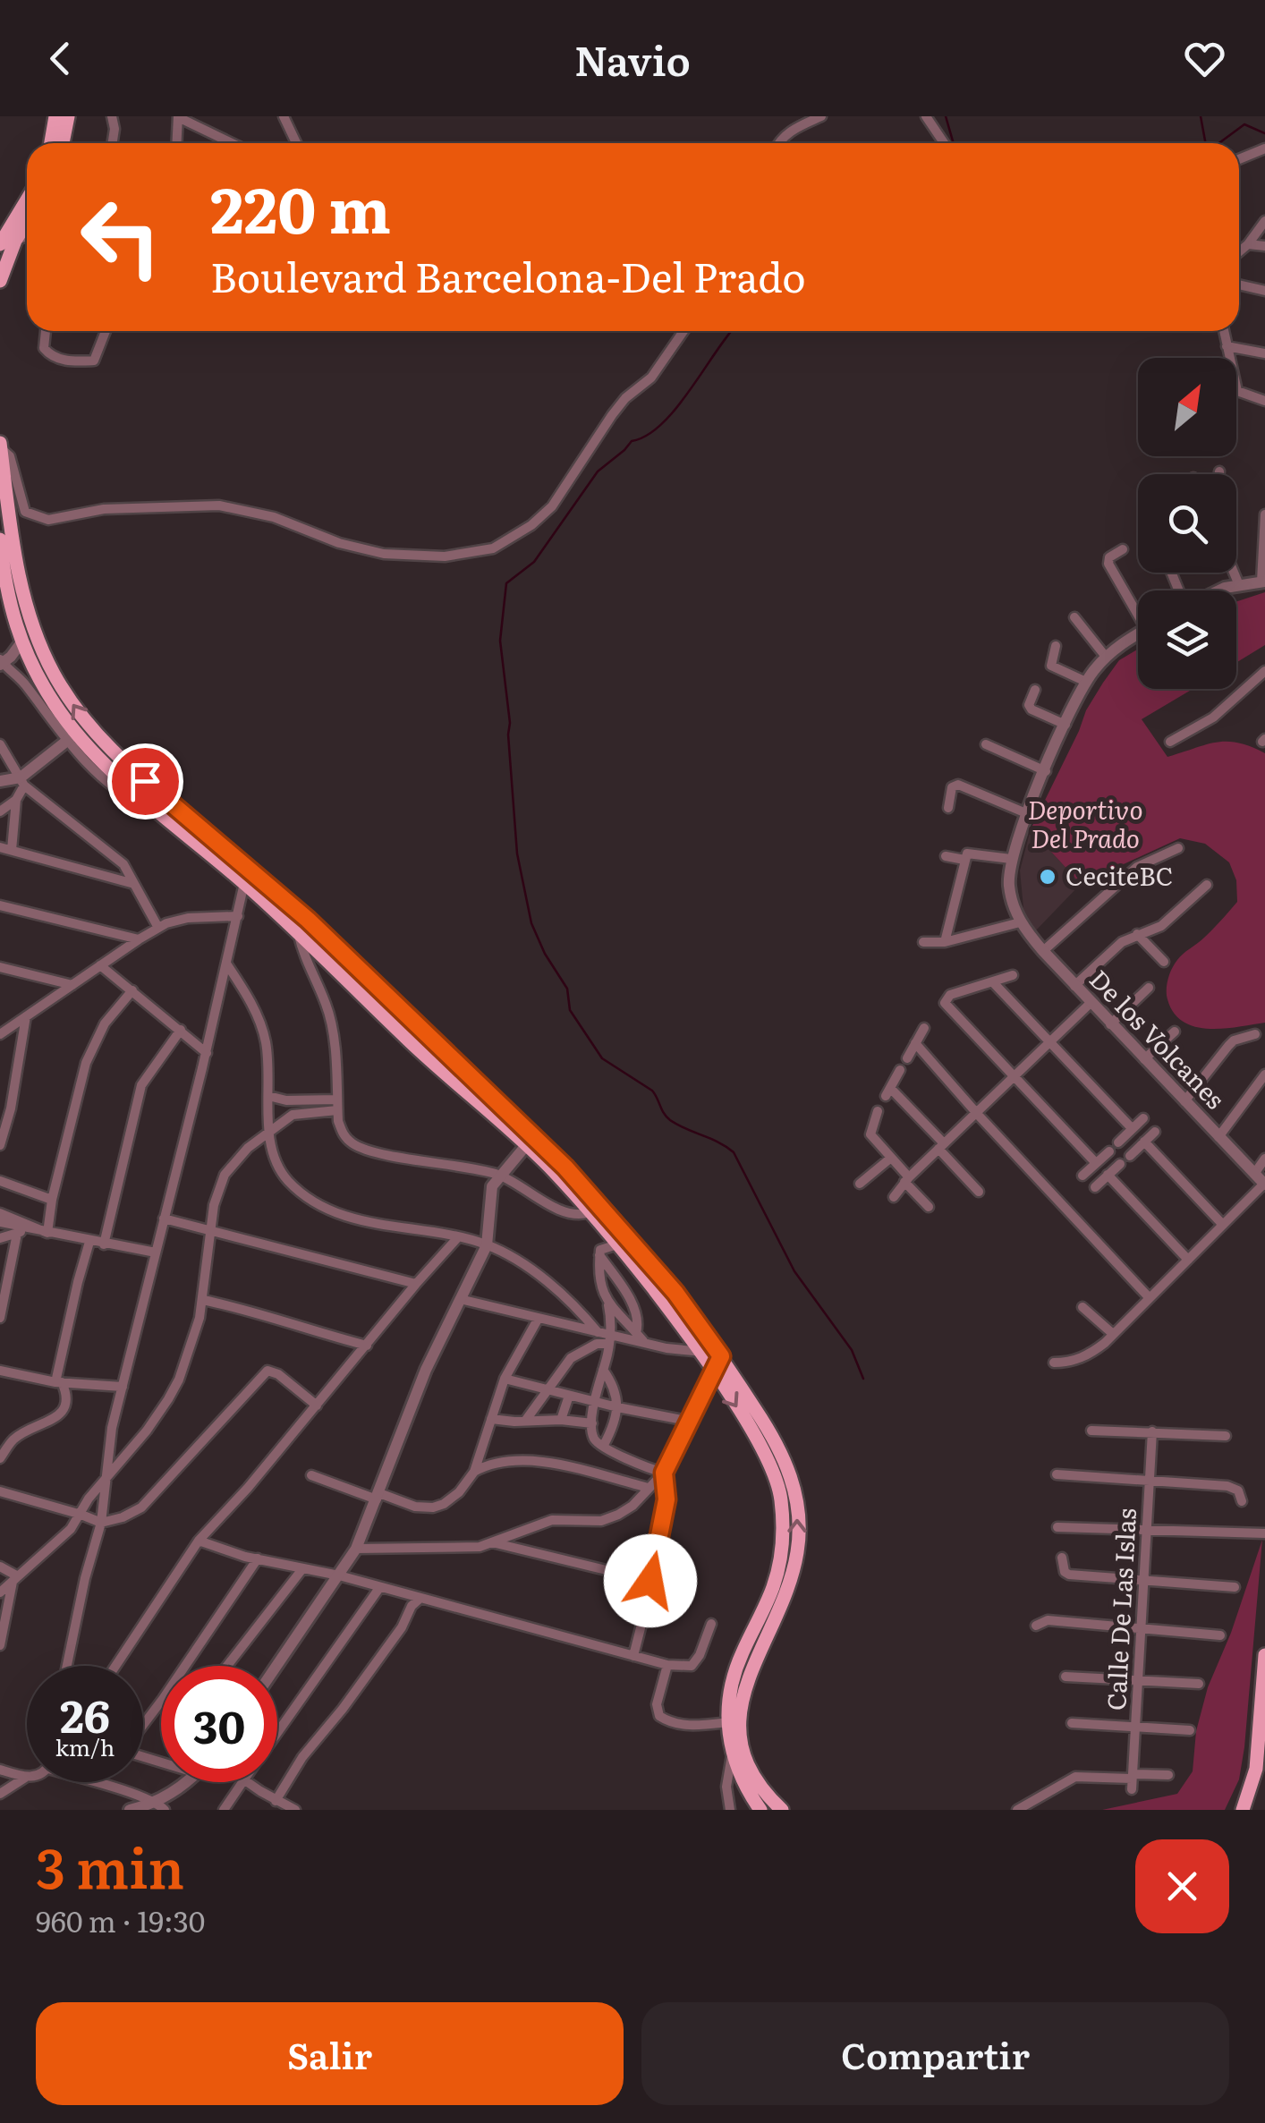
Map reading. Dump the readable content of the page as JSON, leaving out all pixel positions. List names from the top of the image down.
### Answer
{
  "streets": {
    "street": ["De los Volcanes", "Calle De Las Islas"]
  },
  "parks": ["Deportivo Del Prado"],
  "places": ["CeciteBC"],
  "north": "top right",
  "page": {
    "header": "Navio",
    "turn": ["220 m", "Boulevard Barcelona-Del Prado"],
    "speed": "26 km/h",
    "limit": "30",
    "heading": ["3 min", "960 m · 19:30"],
    "buttons": ["Salir", "Compartir"]
  }
}
